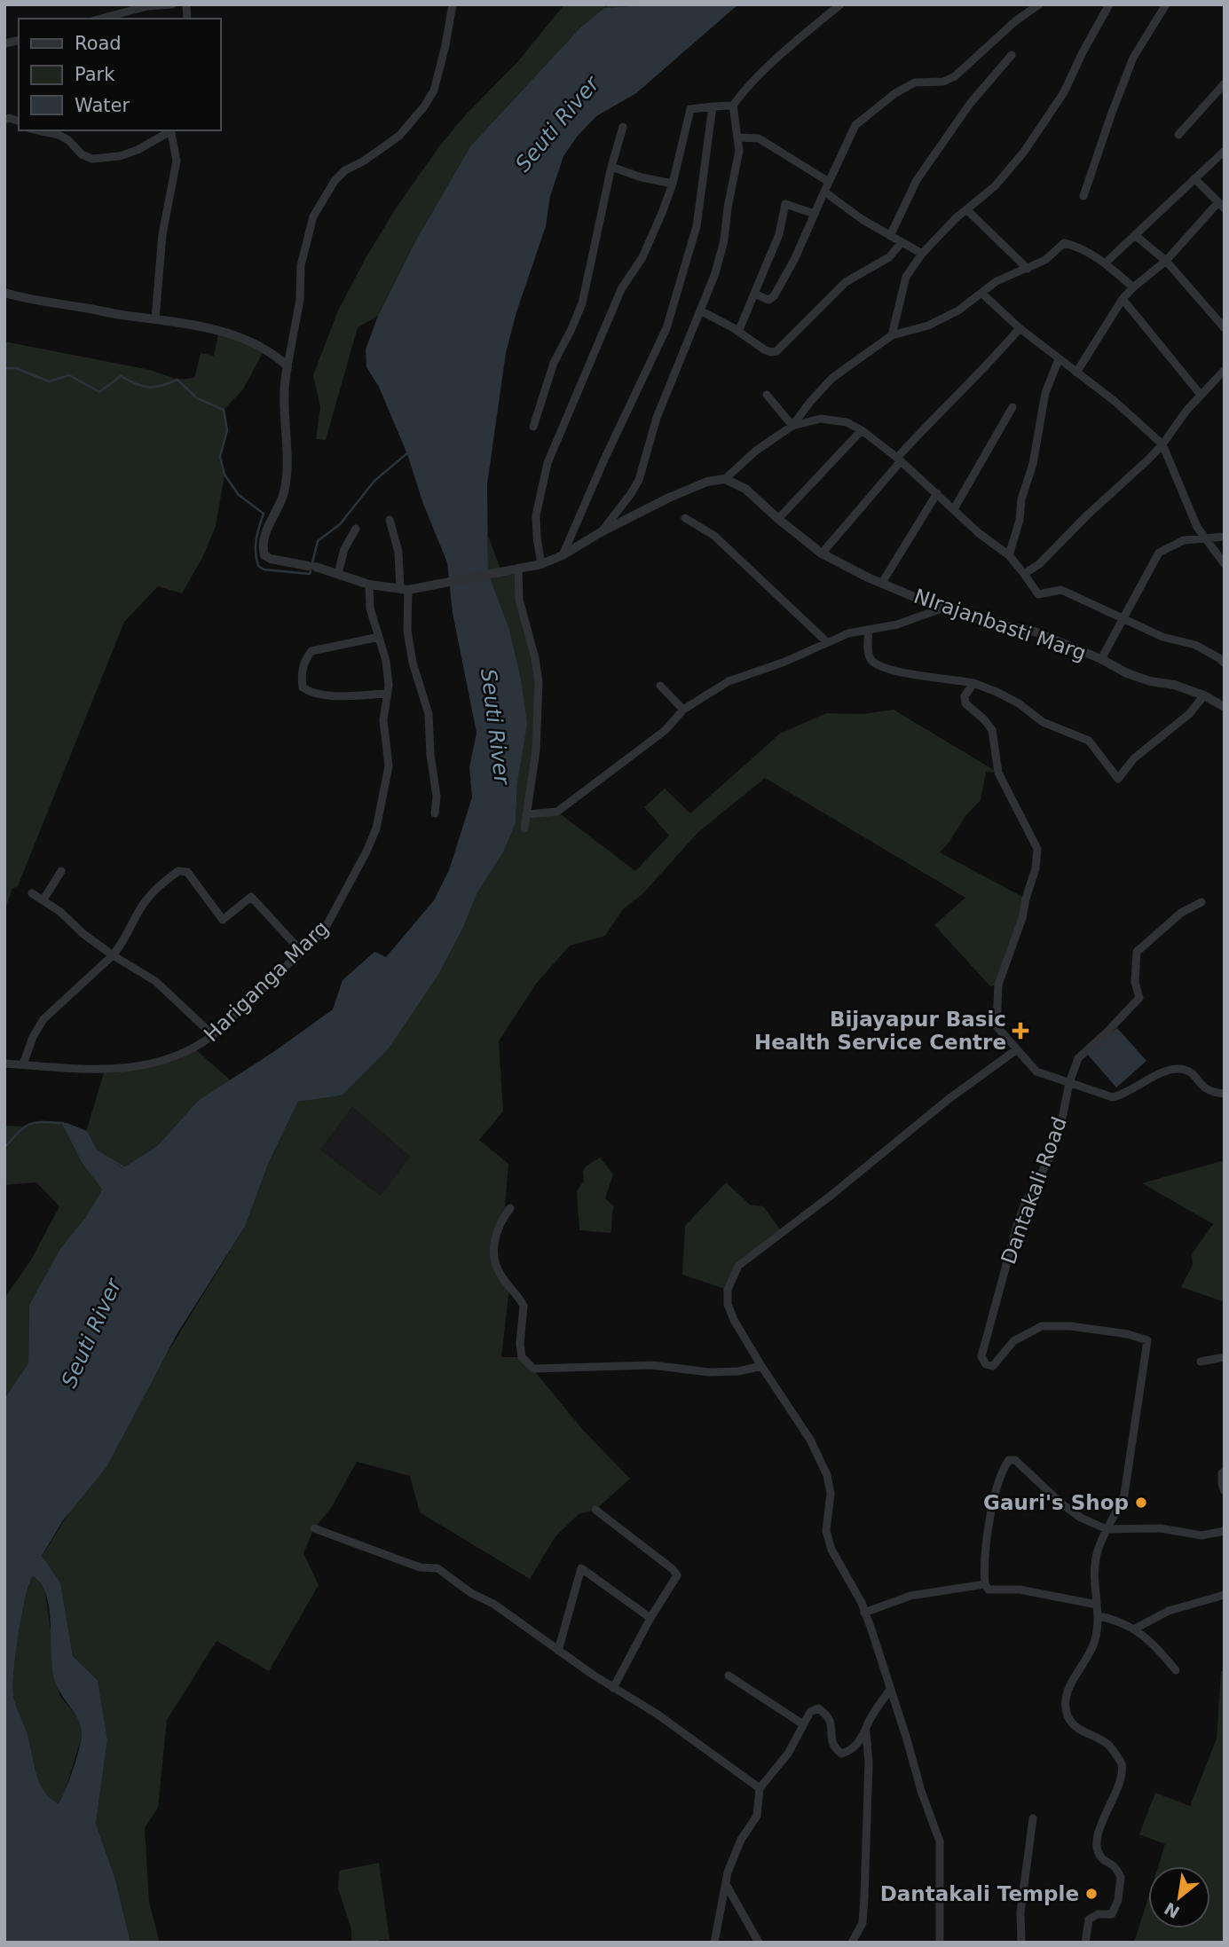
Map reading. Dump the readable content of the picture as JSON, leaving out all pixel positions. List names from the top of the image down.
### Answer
{
  "streets": {
    "street": ["NIrajanbasti Marg", "Hariganga Marg", "Dantakali Road"]
  },
  "water": ["Seuti River"],
  "places": {
    "health": ["Bijayapur Basic Health Service Centre"],
    "other": ["Gauri's Shop", "Dantakali Temple"]
  },
  "legend": ["Road", "Park", "Water"],
  "north": "bottom left"
}
